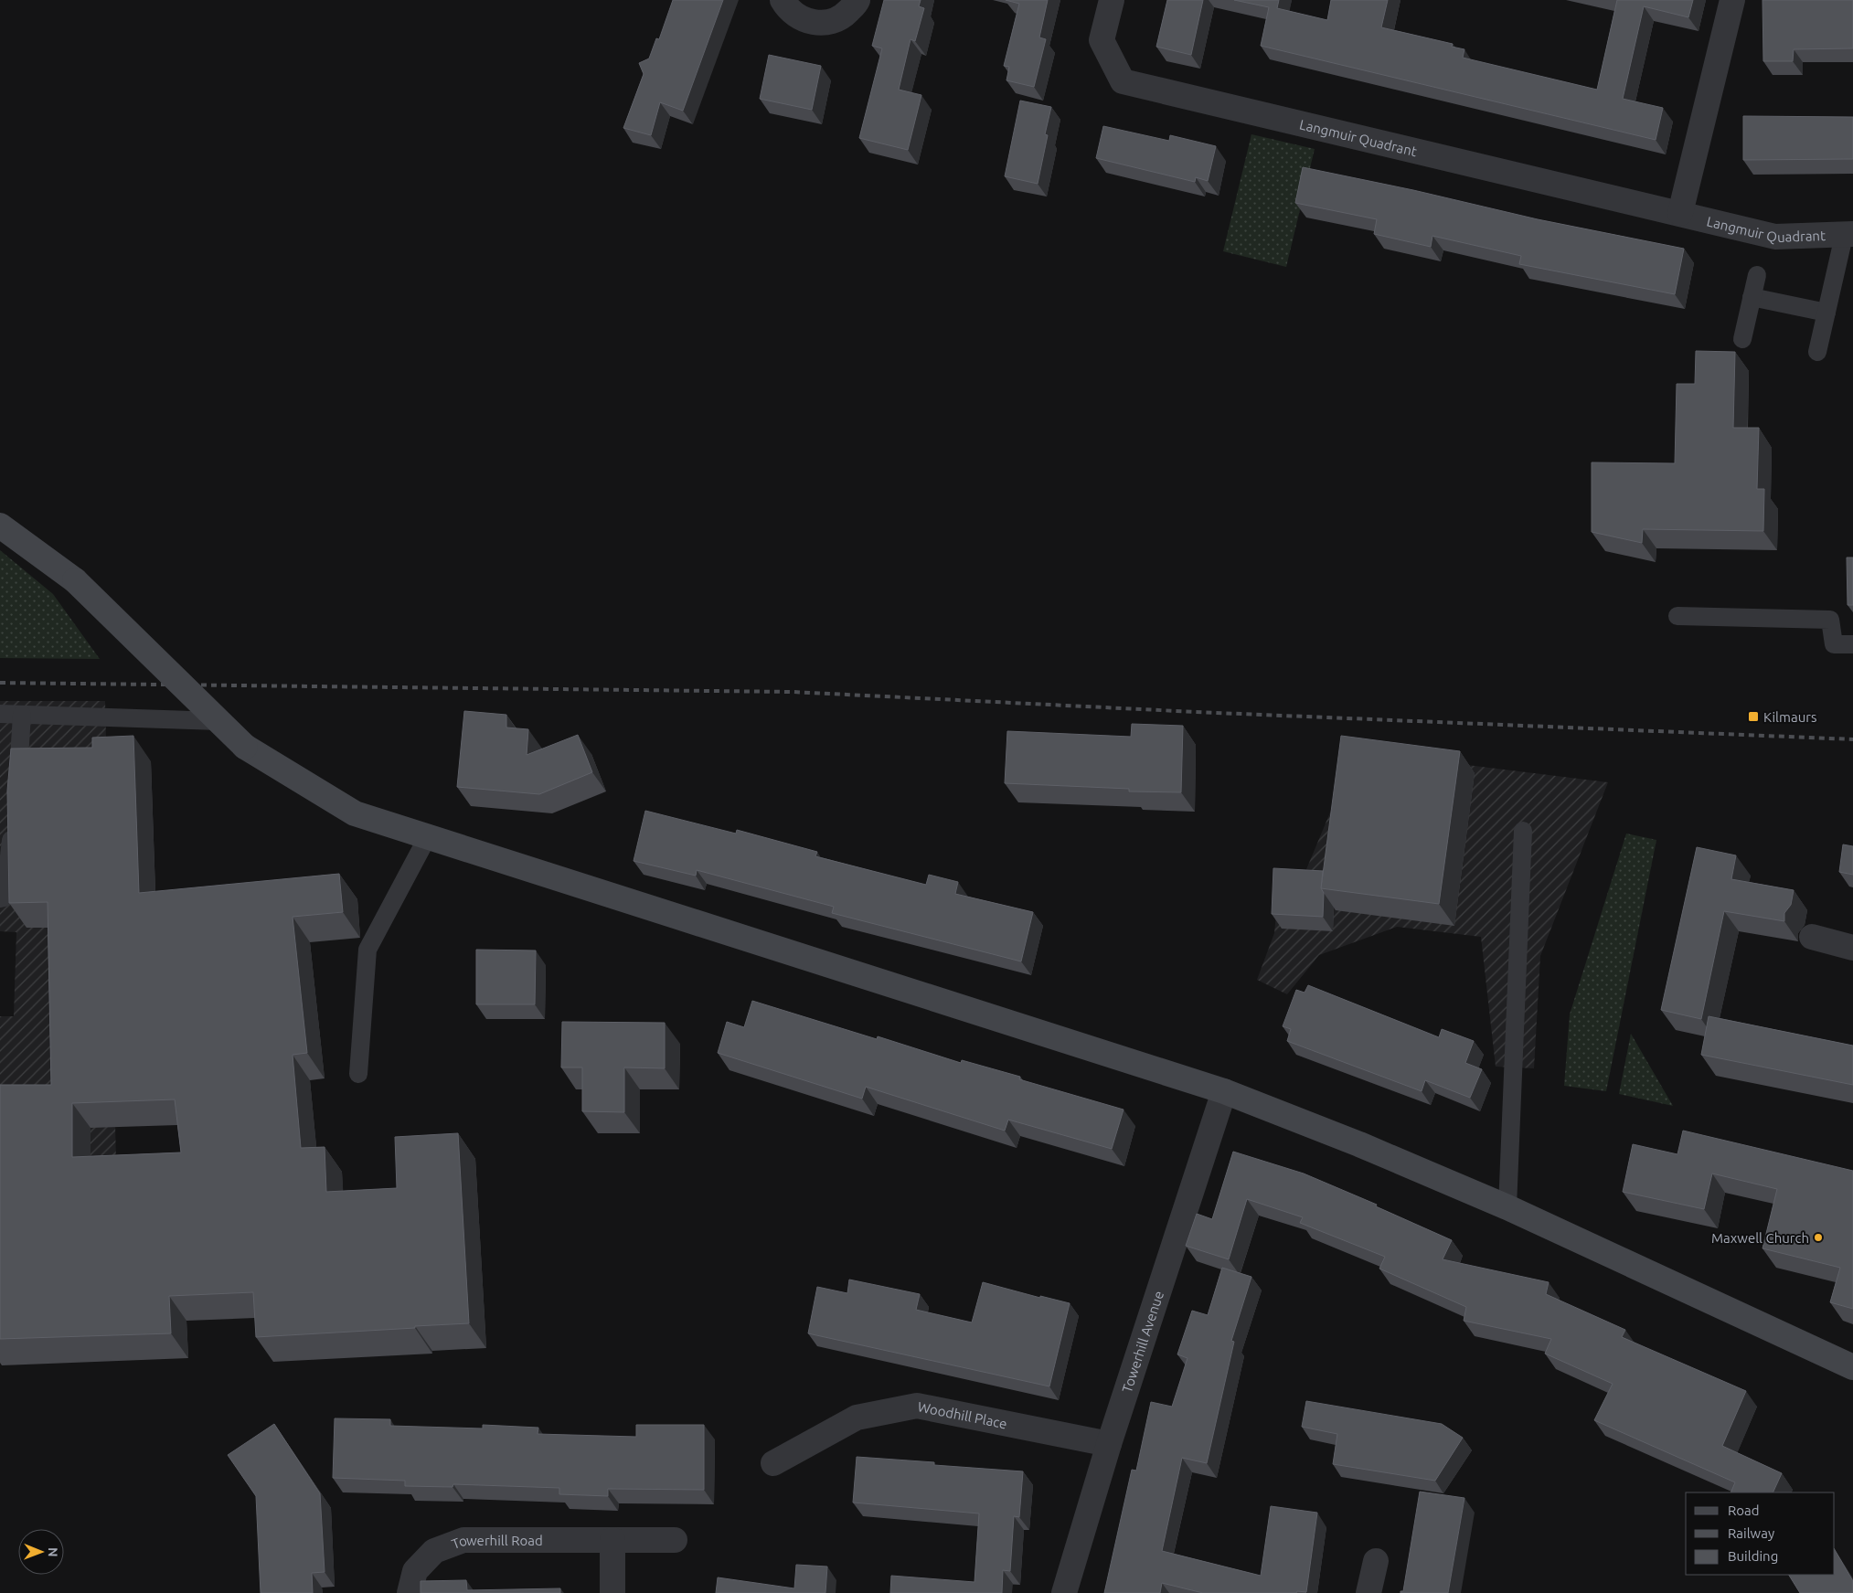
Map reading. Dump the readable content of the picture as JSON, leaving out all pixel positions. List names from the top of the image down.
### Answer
{
  "streets": {
    "street": [
      "Langmuir Quadrant",
      "Towerhill Avenue",
      "Woodhill Place",
      "Towerhill Road"
    ]
  },
  "crossings": [
    ["Towerhill Avenue", "Woodhill Place"]
  ],
  "places": {
    "transit": ["Kilmaurs"],
    "other": ["Maxwell Church"]
  },
  "legend": ["Road", "Railway", "Building"],
  "north": "right"
}
